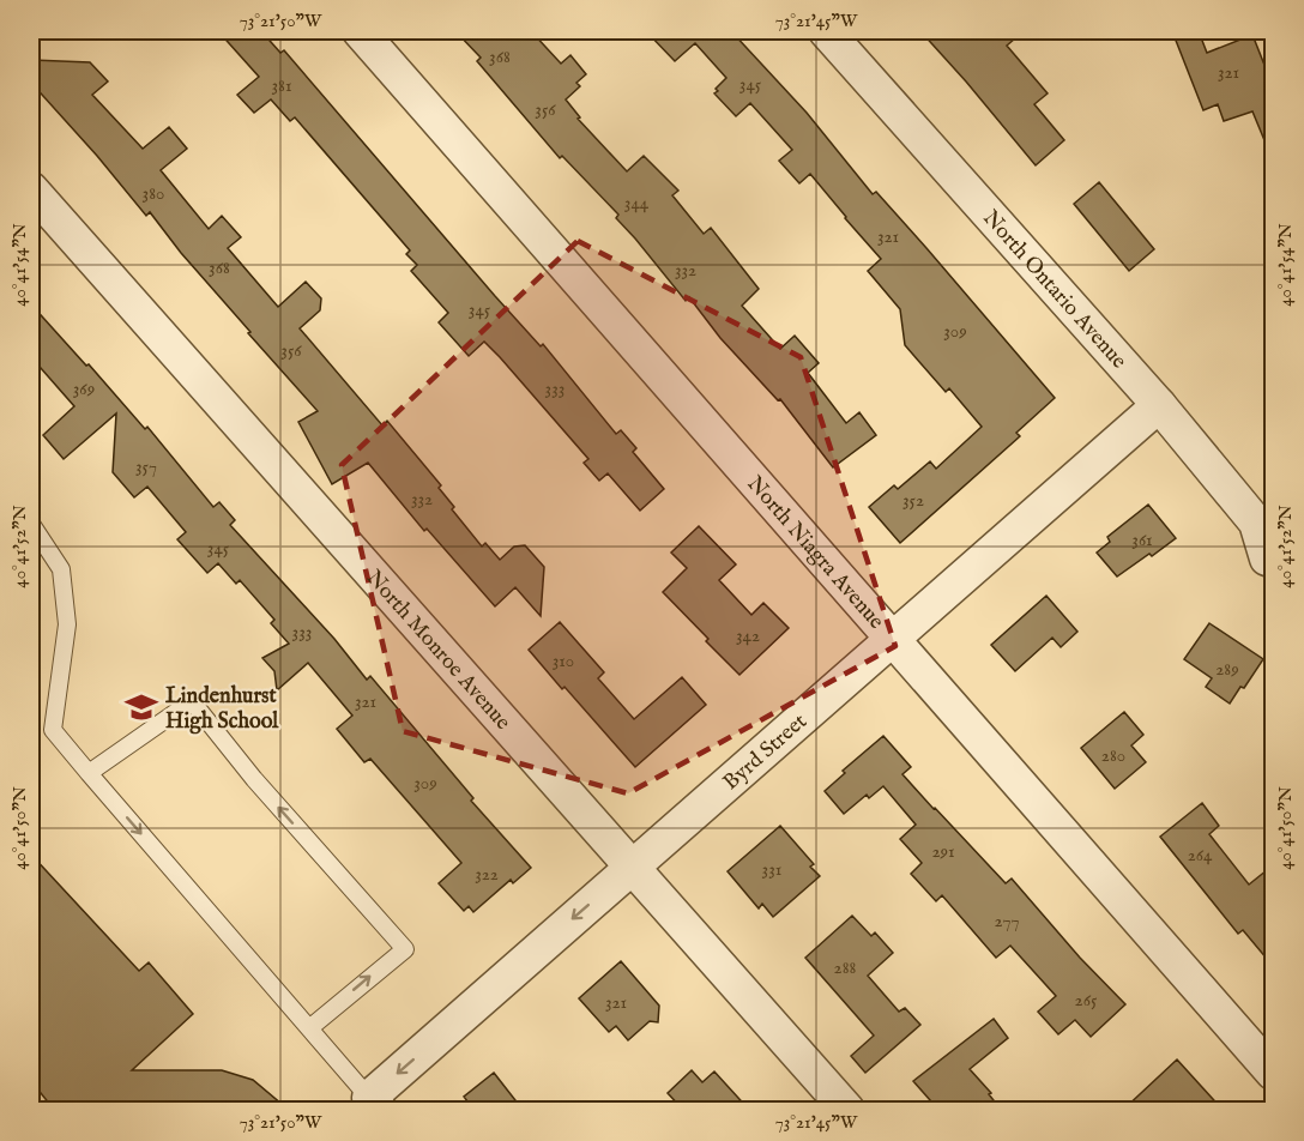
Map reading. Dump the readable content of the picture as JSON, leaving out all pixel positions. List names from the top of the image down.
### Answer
{
  "streets": {
    "street": [
      "North Ontario Avenue",
      "North Niagra Avenue",
      "North Monroe Avenue",
      "Byrd Street"
    ]
  },
  "crossings": [
    ["North Ontario Avenue", "Byrd Street"],
    ["North Niagra Avenue", "Byrd Street"],
    ["North Monroe Avenue", "Byrd Street"]
  ],
  "places": {
    "school or university": ["Lindenhurst High School"]
  },
  "house_numbers": [
    "368",
    "321",
    "345",
    "381",
    "356",
    "380",
    "344",
    "321",
    "368",
    "332",
    "345",
    "309",
    "356",
    "369",
    "333",
    "357",
    "332",
    "352",
    "361",
    "345",
    "333",
    "342",
    "310",
    "289",
    "321",
    "280",
    "309",
    "291",
    "264",
    "331",
    "322",
    "277",
    "288",
    "265",
    "321"
  ],
  "coordinates": [
    "73°21'50\"W",
    "73°21'45\"W",
    "40°41'54\"N",
    "40°41'52\"N",
    "40°41'50\"N"
  ]
}
